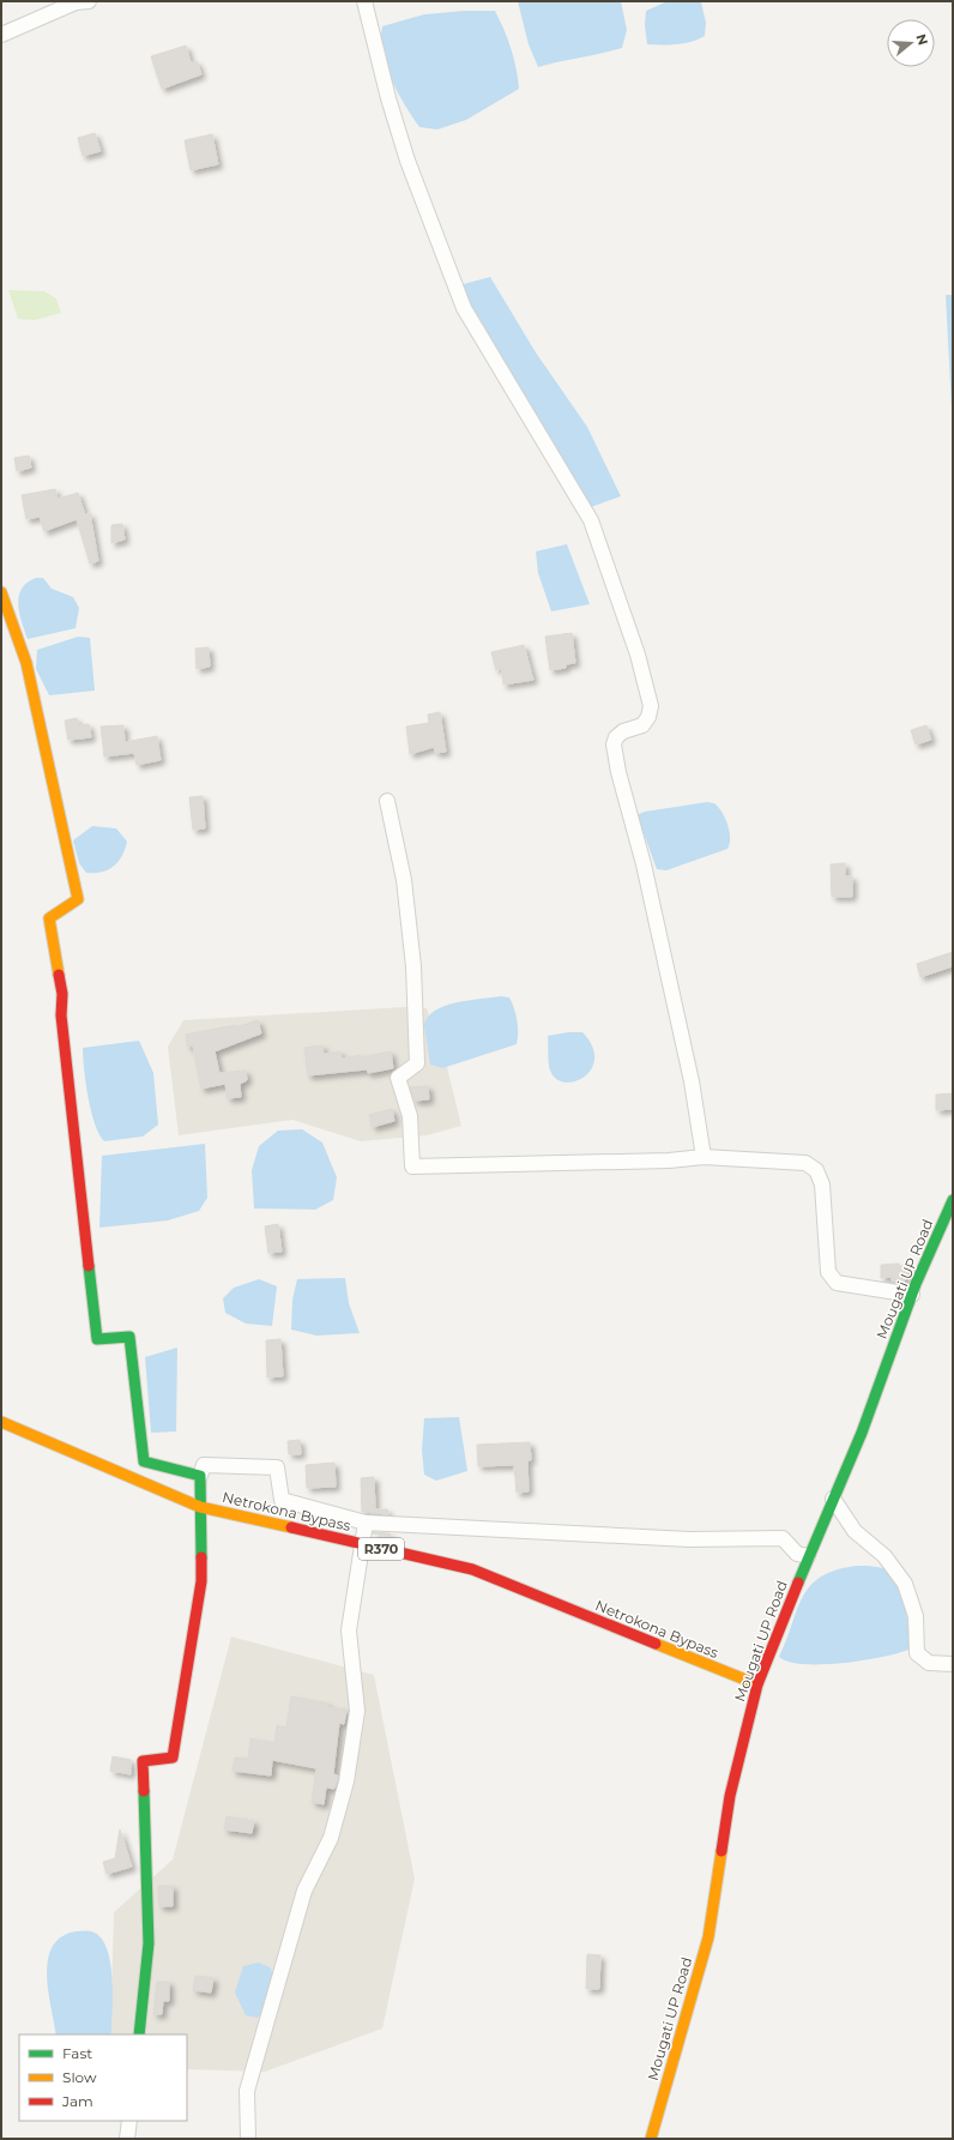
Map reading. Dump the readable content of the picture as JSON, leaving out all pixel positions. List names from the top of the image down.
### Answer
{
  "streets": {
    "street": ["Mougati UP Road", "Netrokona Bypass", "R370"]
  },
  "crossings": [
    ["Mougati UP Road", "Netrokona Bypass"]
  ],
  "legend": ["Fast", "Slow", "Jam"],
  "north": "right"
}
